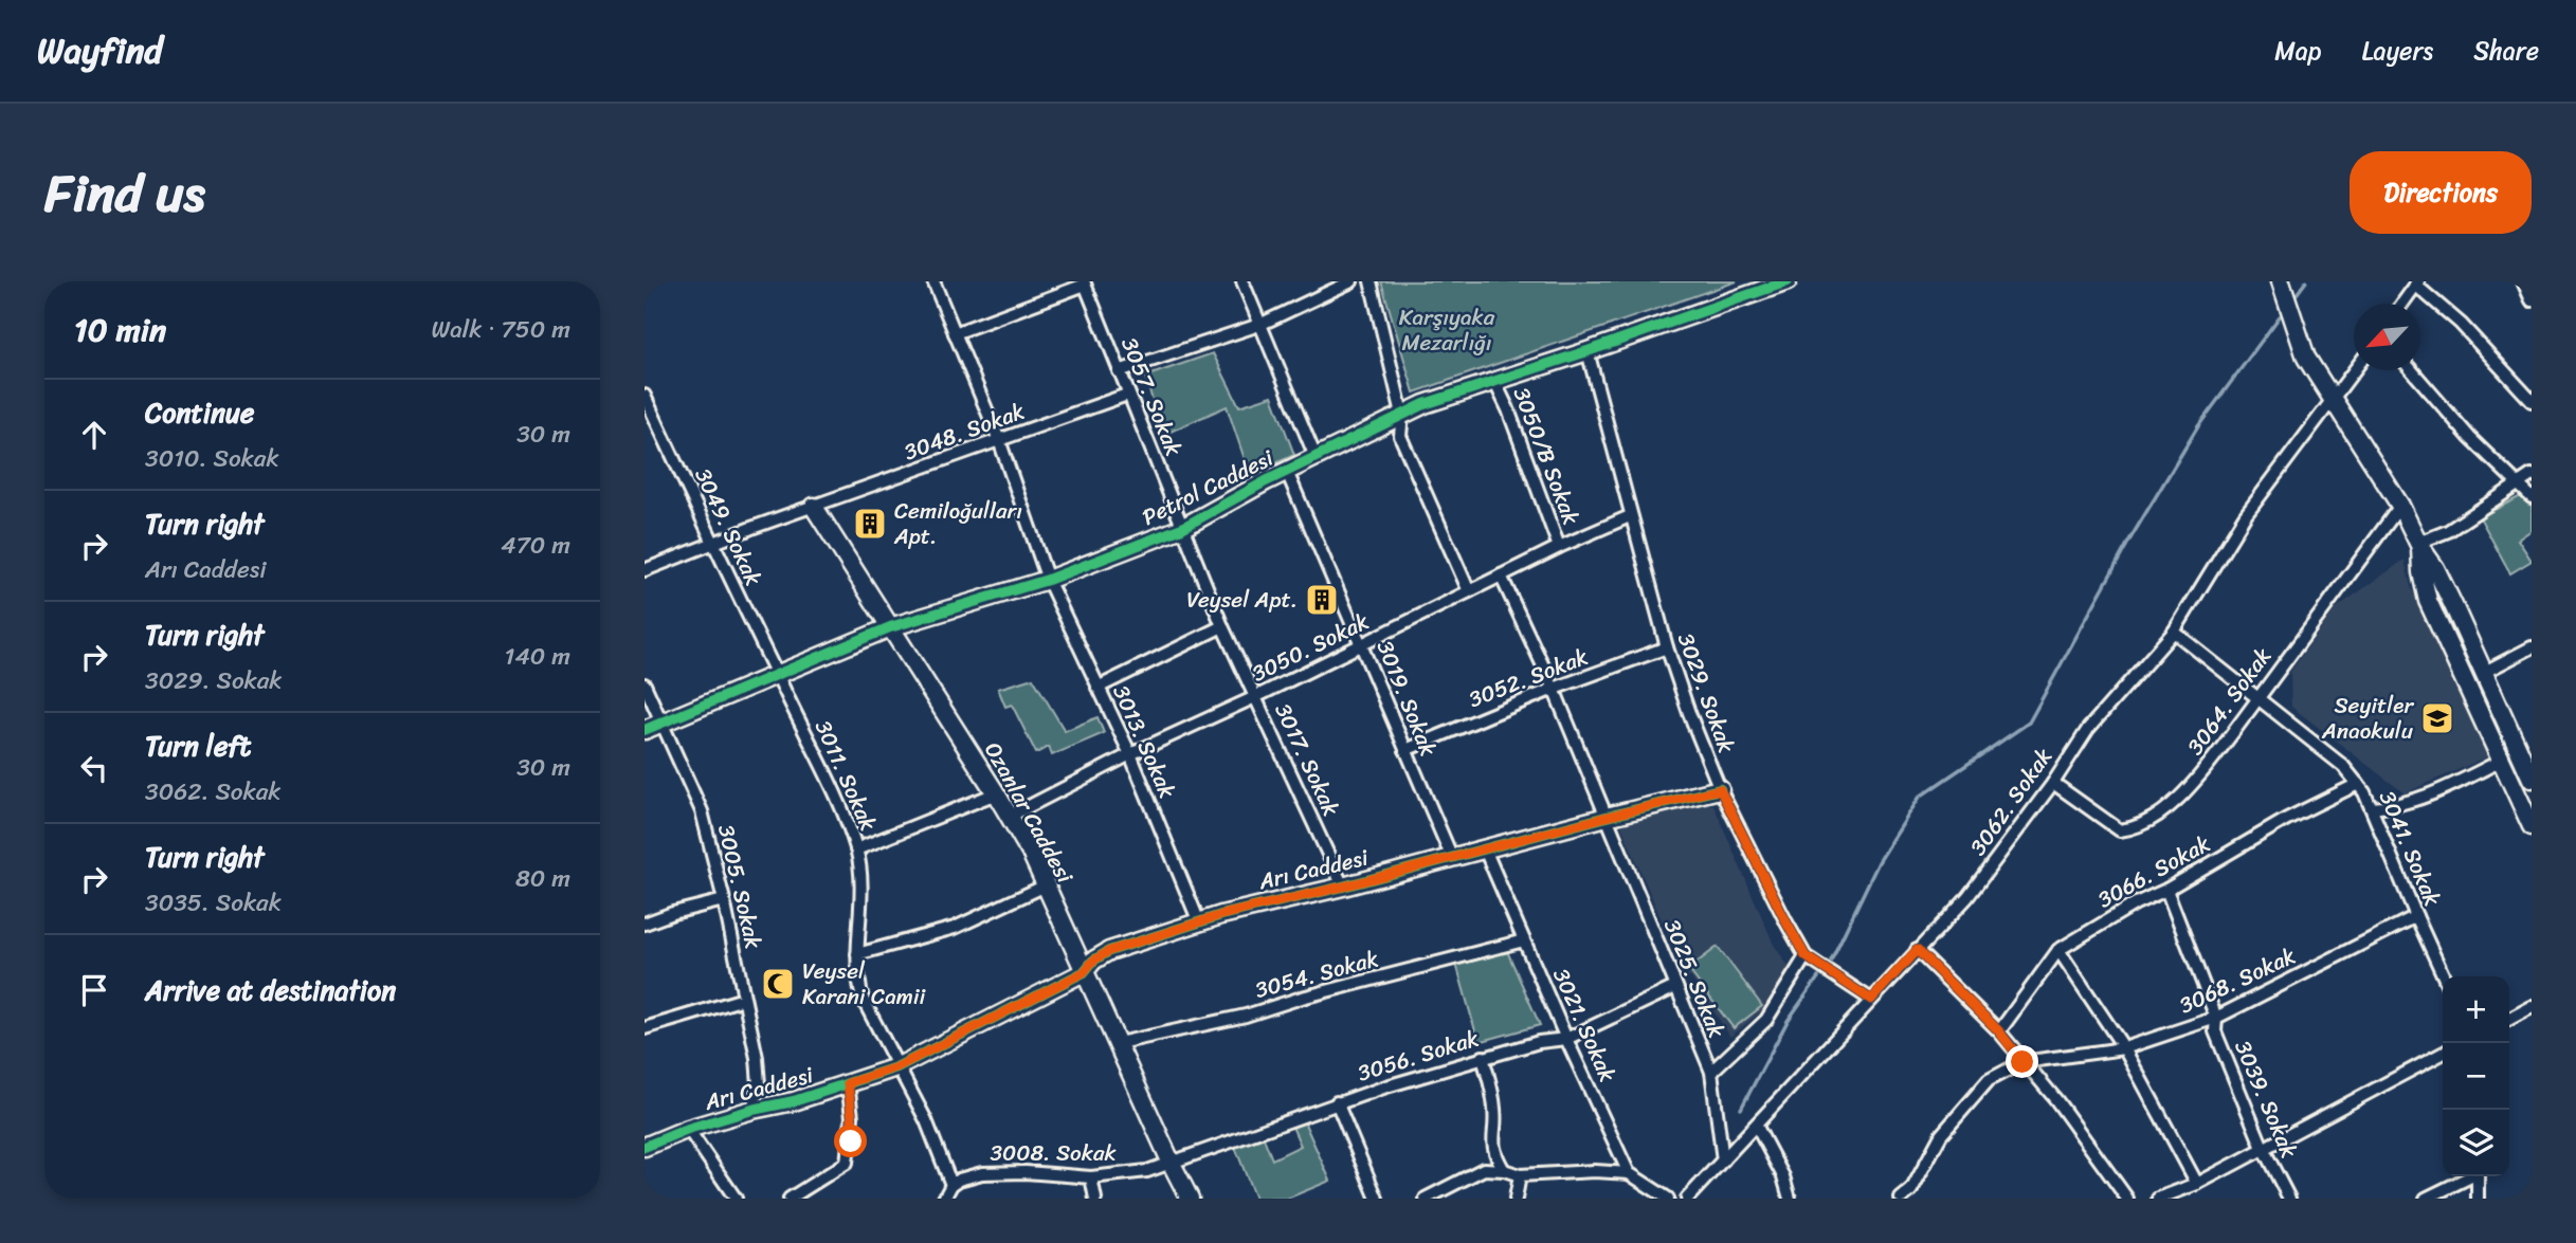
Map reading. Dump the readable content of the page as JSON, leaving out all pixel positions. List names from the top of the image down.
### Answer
{
  "streets": {
    "street": [
      "3057. Sokak",
      "3048. Sokak",
      "3050/B Sokak",
      "Petrol Caddesi",
      "3049. Sokak",
      "3050. Sokak",
      "3052. Sokak",
      "3029. Sokak",
      "3019. Sokak",
      "3064. Sokak",
      "3013. Sokak",
      "3017. Sokak",
      "3011. Sokak",
      "3062. Sokak",
      "Ozanlar Caddesi",
      "3041. Sokak",
      "Arı Caddesi",
      "3066. Sokak",
      "3005. Sokak",
      "3054. Sokak",
      "3025. Sokak",
      "3068. Sokak",
      "3021. Sokak",
      "3056. Sokak",
      "3039. Sokak",
      "3008. Sokak"
    ]
  },
  "crossings": [
    ["3057. Sokak", "3048. Sokak"],
    ["3057. Sokak", "Petrol Caddesi"],
    ["3057. Sokak", "3017. Sokak"],
    ["3048. Sokak", "3049. Sokak"],
    ["3048. Sokak", "3013. Sokak"],
    ["3048. Sokak", "Ozanlar Caddesi"],
    ["3050/B Sokak", "Petrol Caddesi"],
    ["3050/B Sokak", "3050. Sokak"],
    ["Petrol Caddesi", "3049. Sokak"],
    ["Petrol Caddesi", "3029. Sokak"],
    ["Petrol Caddesi", "3019. Sokak"],
    ["Petrol Caddesi", "3013. Sokak"],
    ["Petrol Caddesi", "3017. Sokak"],
    ["Petrol Caddesi", "3011. Sokak"],
    ["Petrol Caddesi", "Ozanlar Caddesi"],
    ["Petrol Caddesi", "3005. Sokak"],
    ["3049. Sokak", "3011. Sokak"],
    ["3050. Sokak", "3029. Sokak"],
    ["3050. Sokak", "3019. Sokak"],
    ["3050. Sokak", "3013. Sokak"],
    ["3050. Sokak", "3017. Sokak"],
    ["3050. Sokak", "Ozanlar Caddesi"],
    ["3050. Sokak", "3025. Sokak"],
    ["3052. Sokak", "3029. Sokak"],
    ["3052. Sokak", "3019. Sokak"],
    ["3052. Sokak", "3025. Sokak"],
    ["3029. Sokak", "3062. Sokak"],
    ["3029. Sokak", "Arı Caddesi"],
    ["3019. Sokak", "Arı Caddesi"],
    ["3064. Sokak", "3062. Sokak"],
    ["3064. Sokak", "3041. Sokak"],
    ["3013. Sokak", "Arı Caddesi"],
    ["3017. Sokak", "Arı Caddesi"],
    ["3011. Sokak", "Arı Caddesi"],
    ["3011. Sokak", "3008. Sokak"],
    ["3062. Sokak", "3041. Sokak"],
    ["3062. Sokak", "3025. Sokak"],
    ["Ozanlar Caddesi", "Arı Caddesi"],
    ["Ozanlar Caddesi", "3054. Sokak"],
    ["Ozanlar Caddesi", "3056. Sokak"],
    ["Ozanlar Caddesi", "3008. Sokak"],
    ["3041. Sokak", "3066. Sokak"],
    ["3041. Sokak", "3068. Sokak"],
    ["Arı Caddesi", "3005. Sokak"],
    ["Arı Caddesi", "3025. Sokak"],
    ["Arı Caddesi", "3021. Sokak"],
    ["3066. Sokak", "3039. Sokak"],
    ["3054. Sokak", "3021. Sokak"],
    ["3025. Sokak", "3056. Sokak"],
    ["3068. Sokak", "3039. Sokak"],
    ["3021. Sokak", "3056. Sokak"],
    ["3056. Sokak", "3008. Sokak"]
  ],
  "parks": ["Karşıyaka Mezarlığı"],
  "places": {
    "building": ["Cemiloğulları Apt.", "Veysel Apt."],
    "school or university": ["Seyitler Anaokulu"],
    "mosque": ["Veysel Karani Camii"]
  },
  "north": "bottom left",
  "page": {
    "header": "Wayfind",
    "nav": ["Map", "Layers", "Share"],
    "title": "Find us",
    "buttons": "Directions",
    "heading": ["10 min", "Walk · 750 m"],
    "list": [
      ["Continue", "3010. Sokak", "30 m"],
      ["Turn right", "Arı Caddesi", "470 m"],
      ["Turn right", "3029. Sokak", "140 m"],
      ["Turn left", "3062. Sokak", "30 m"],
      ["Turn right", "3035. Sokak", "80 m"],
      "Arrive at destination"
    ],
    "map_buttons": ["+", "−"]
  }
}
